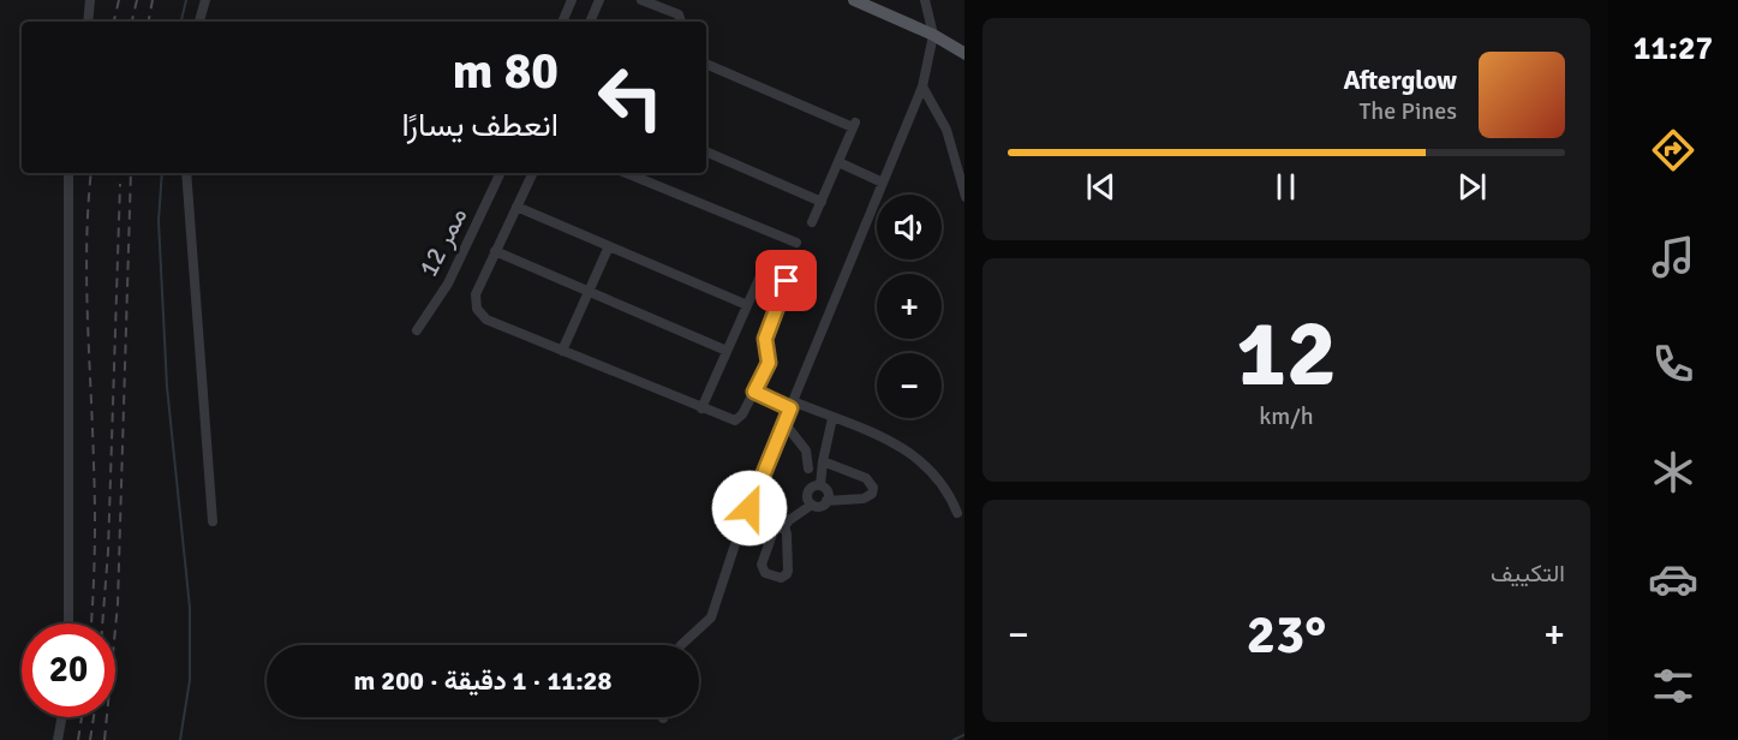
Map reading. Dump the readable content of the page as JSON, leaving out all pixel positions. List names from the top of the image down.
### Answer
{
  "streets": {
    "street": ["ممر 12"]
  },
  "page": {
    "tabs": "11:27",
    "turn": ["80 m", "انعطف يسارًا"],
    "song": ["Afterglow", "The Pines"],
    "map_buttons": ["+", "−"],
    "tile": [
      ["12", "km/h"],
      "التكييف"
    ],
    "heat": ["−", "23°", "+"],
    "limit": "20",
    "trip": "11:28 · 1 دقيقة · 200 m"
  }
}
